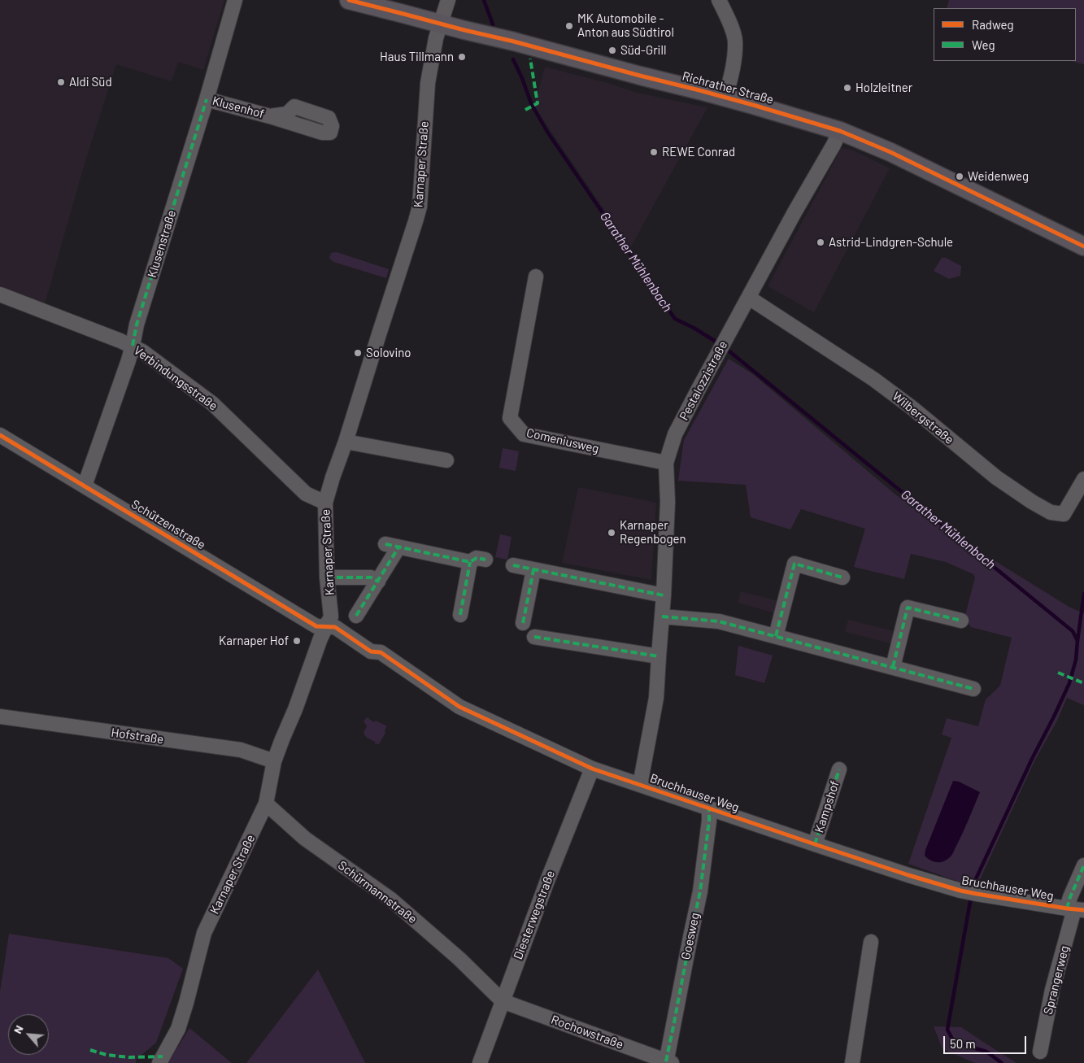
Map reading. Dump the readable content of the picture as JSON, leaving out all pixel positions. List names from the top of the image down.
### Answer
{
  "streets": {
    "main road": ["Richrather Straße"],
    "street": [
      "Klusenhof",
      "Karnaper Straße",
      "Klusenstraße",
      "Verbindungsstraße",
      "Pestalozzistraße",
      "Wilbergstraße",
      "Comeniusweg",
      "Schützenstraße",
      "Hofstraße",
      "Bruchhauser Weg",
      "Kampshof",
      "Schürmannstraße",
      "Diesterwegstraße",
      "Goesweg",
      "Sprangerweg",
      "Rochowstraße"
    ]
  },
  "crossings": [
    ["Richrather Straße", "Karnaper Straße"],
    ["Richrather Straße", "Pestalozzistraße"],
    ["Klusenhof", "Klusenstraße"],
    ["Karnaper Straße", "Verbindungsstraße"],
    ["Karnaper Straße", "Schützenstraße"],
    ["Karnaper Straße", "Hofstraße"],
    ["Karnaper Straße", "Bruchhauser Weg"],
    ["Karnaper Straße", "Schürmannstraße"],
    ["Klusenstraße", "Verbindungsstraße"],
    ["Klusenstraße", "Schützenstraße"],
    ["Pestalozzistraße", "Wilbergstraße"],
    ["Pestalozzistraße", "Comeniusweg"],
    ["Pestalozzistraße", "Bruchhauser Weg"],
    ["Schützenstraße", "Bruchhauser Weg"],
    ["Bruchhauser Weg", "Kampshof"],
    ["Bruchhauser Weg", "Diesterwegstraße"],
    ["Bruchhauser Weg", "Goesweg"],
    ["Bruchhauser Weg", "Sprangerweg"],
    ["Schürmannstraße", "Diesterwegstraße"],
    ["Schürmannstraße", "Rochowstraße"],
    ["Diesterwegstraße", "Rochowstraße"],
    ["Goesweg", "Rochowstraße"]
  ],
  "water": ["Garather Mühlenbach"],
  "places": [
    "MK Automobile - Anton aus Südtirol",
    "Süd-Grill",
    "Haus Tillmann",
    "Aldi Süd",
    "Holzleitner",
    "REWE Conrad",
    "Weidenweg",
    "Astrid-Lindgren-Schule",
    "Solovino",
    "Karnaper Regenbogen",
    "Karnaper Hof"
  ],
  "legend": ["Radweg", "Weg"],
  "scale_bar": "50 m",
  "north": "top left"
}
